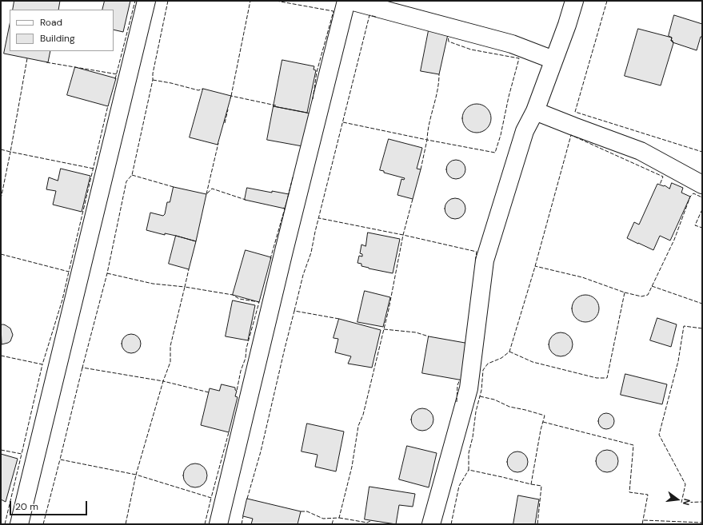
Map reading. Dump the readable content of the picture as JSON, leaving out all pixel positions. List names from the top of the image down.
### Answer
{
  "legend": ["Road", "Building"],
  "scale_bar": "20 m",
  "north": "right"
}
